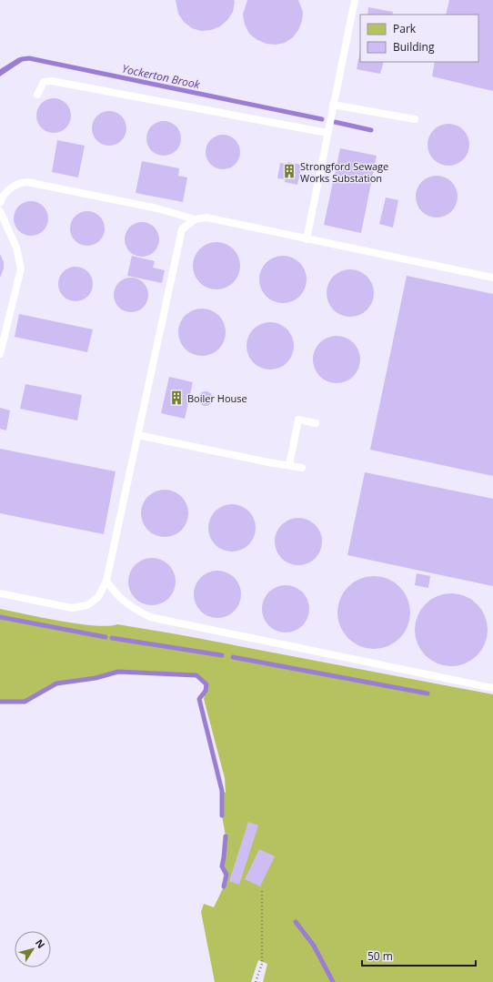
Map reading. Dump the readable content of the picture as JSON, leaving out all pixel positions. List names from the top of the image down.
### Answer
{
  "water": ["Yockerton Brook"],
  "places": {
    "building": ["Strongford Sewage Works Substation", "Boiler House"]
  },
  "legend": ["Park", "Building"],
  "scale_bar": "50 m",
  "north": "top right"
}
